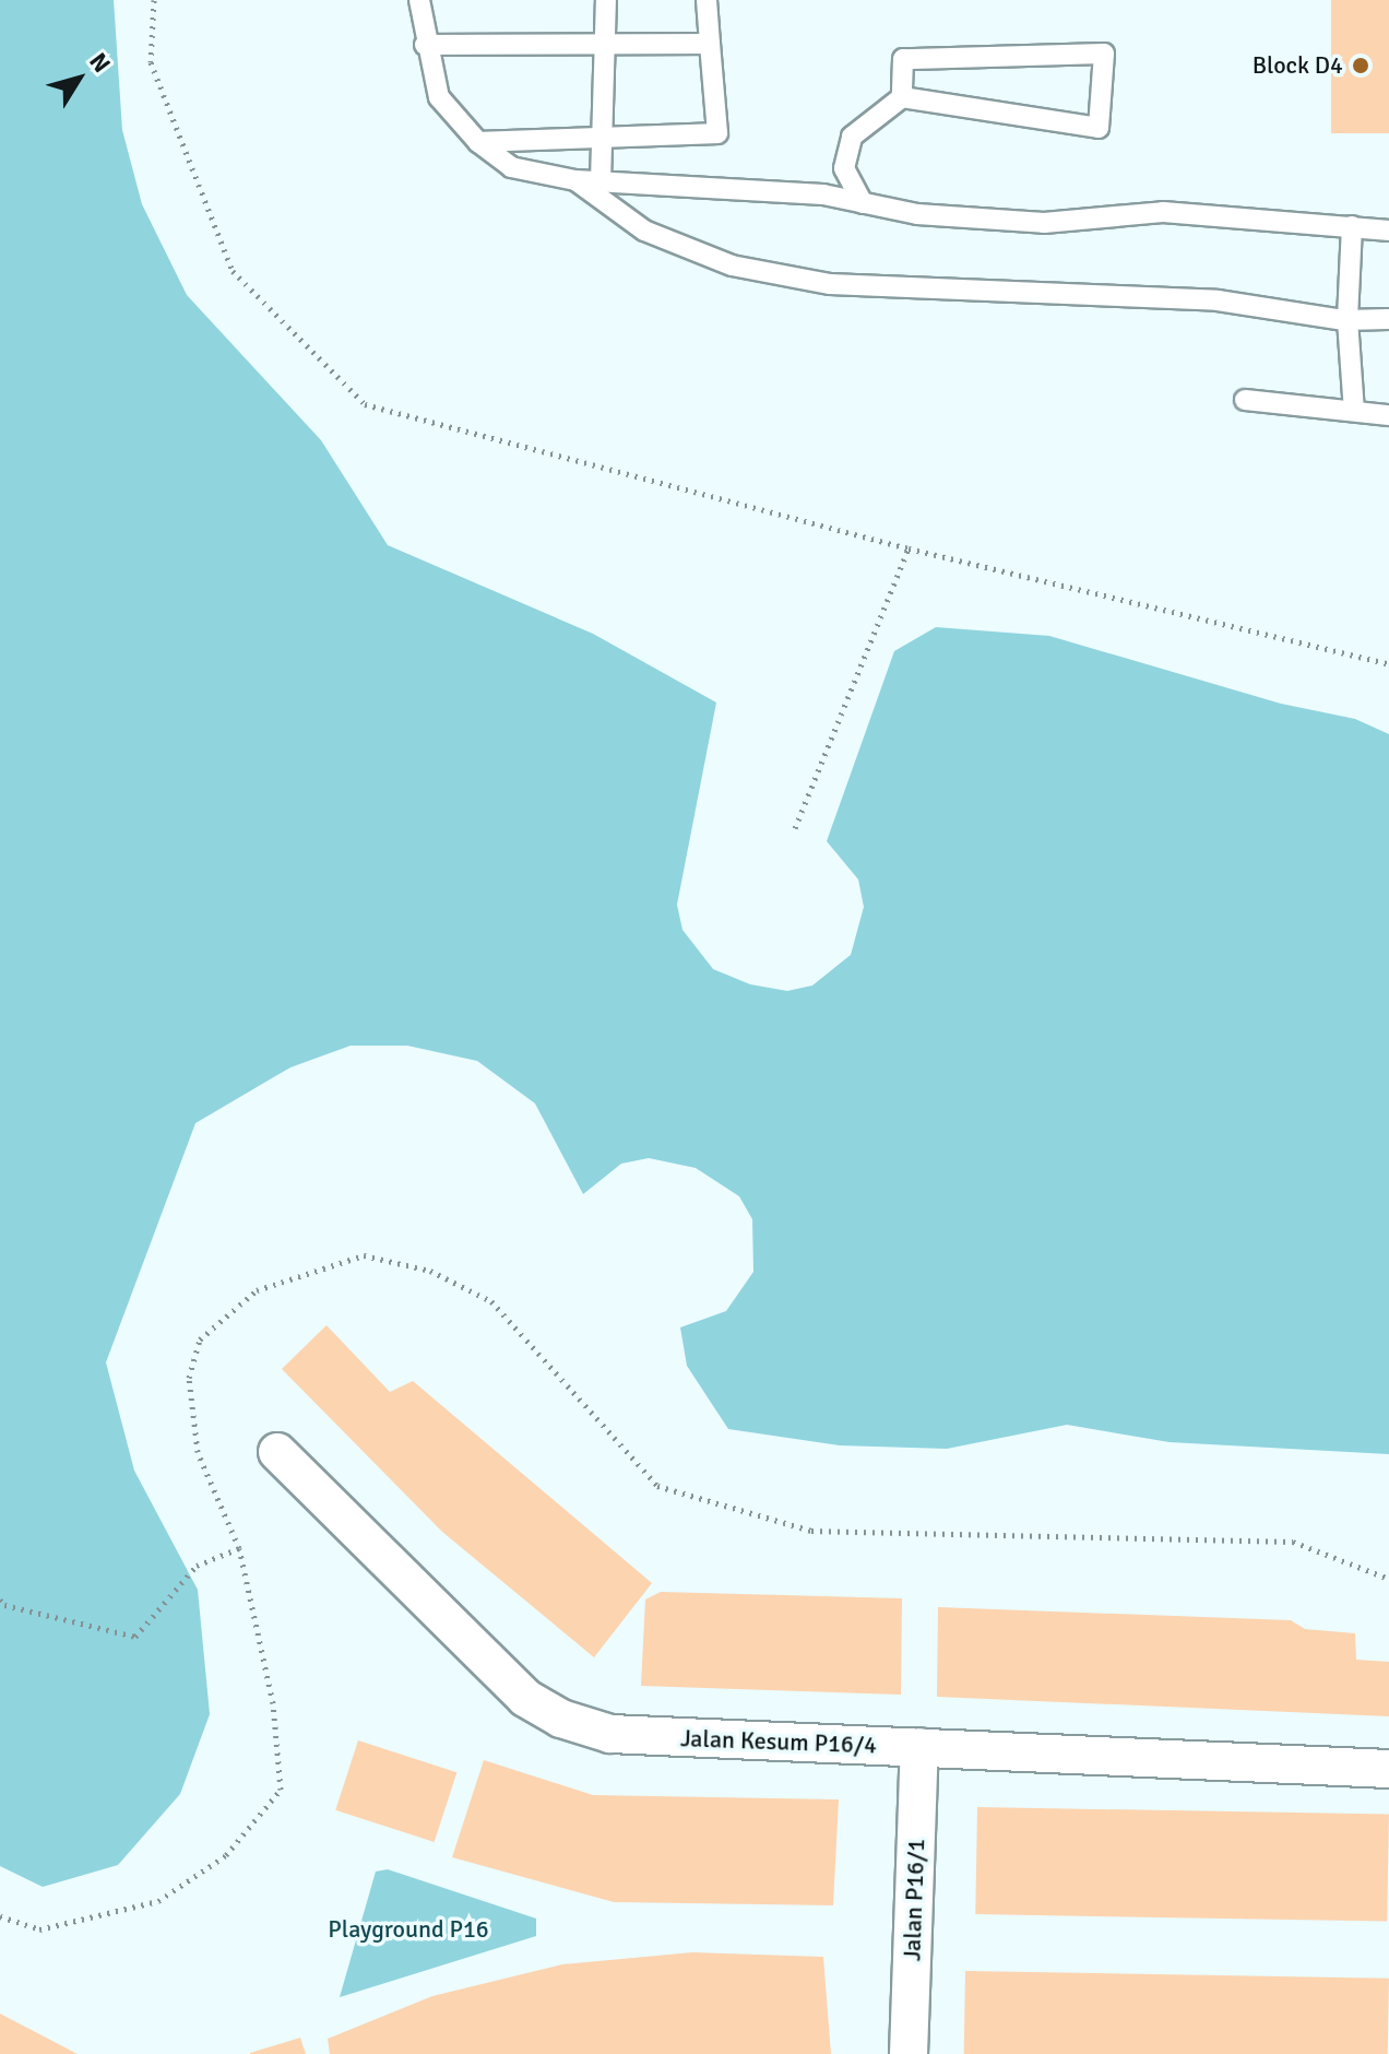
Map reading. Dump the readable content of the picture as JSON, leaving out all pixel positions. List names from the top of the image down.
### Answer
{
  "streets": {
    "street": ["Jalan Kesum P16/4", "Jalan P16/1"]
  },
  "crossings": [
    ["Jalan Kesum P16/4", "Jalan P16/1"]
  ],
  "parks": ["Playground P16"],
  "places": ["Block D4"],
  "north": "top right"
}
